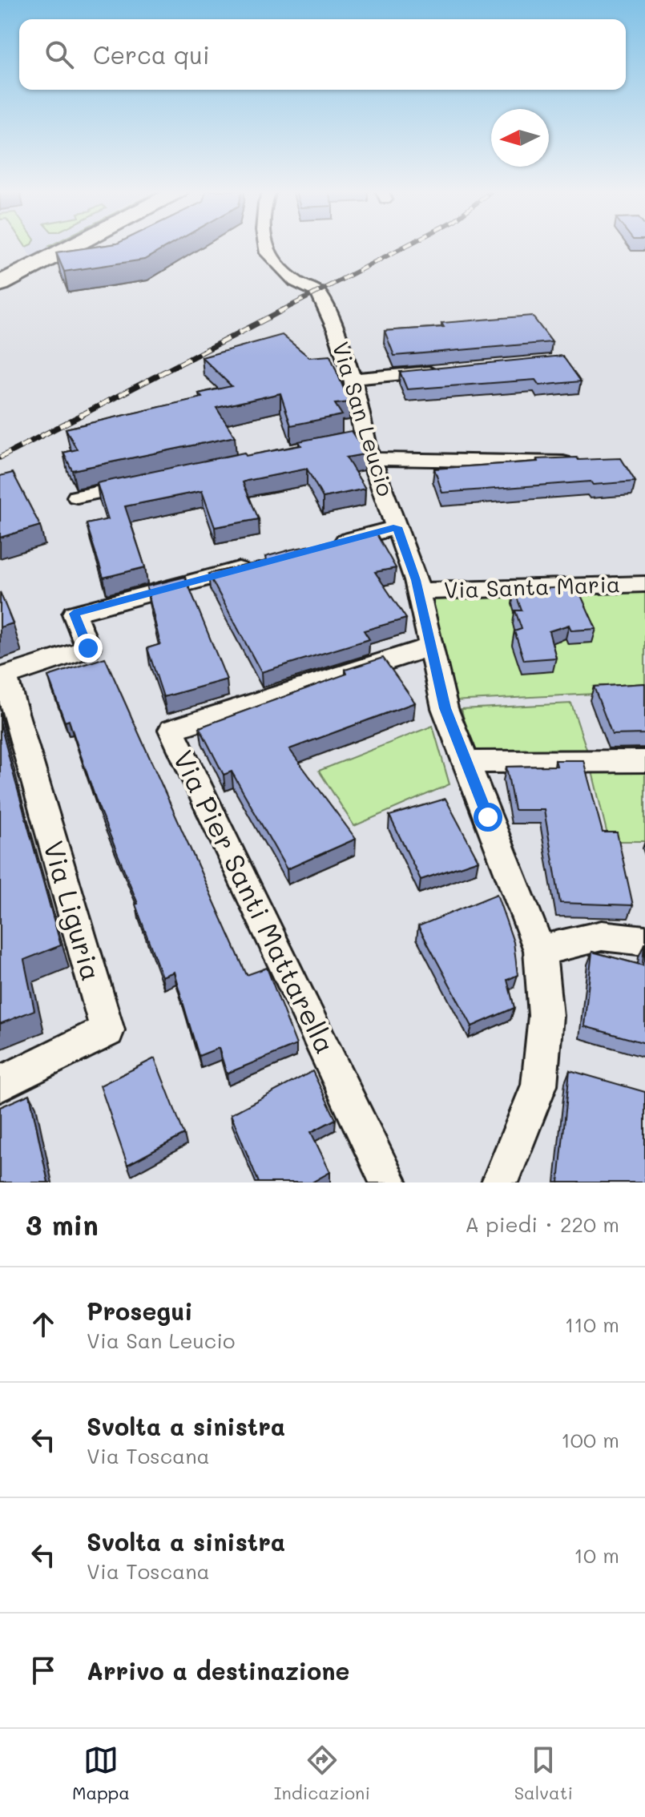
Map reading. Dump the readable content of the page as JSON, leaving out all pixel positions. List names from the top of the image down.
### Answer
{
  "streets": {
    "street": [
      "Via San Leucio",
      "Via Santa Maria",
      "Via Pier Santi Mattarella",
      "Via Liguria"
    ]
  },
  "crossings": [
    ["Via San Leucio", "Via Santa Maria"],
    ["Via San Leucio", "Via Pier Santi Mattarella"]
  ],
  "north": "left",
  "page": {
    "search": "Cerca qui",
    "heading": ["3 min", "A piedi · 220 m"],
    "list": [
      ["Prosegui", "Via San Leucio", "110 m"],
      ["Svolta a sinistra", "Via Toscana", "100 m"],
      ["Svolta a sinistra", "Via Toscana", "10 m"],
      "Arrivo a destinazione"
    ],
    "nav": ["Mappa", "Indicazioni", "Salvati"]
  }
}
